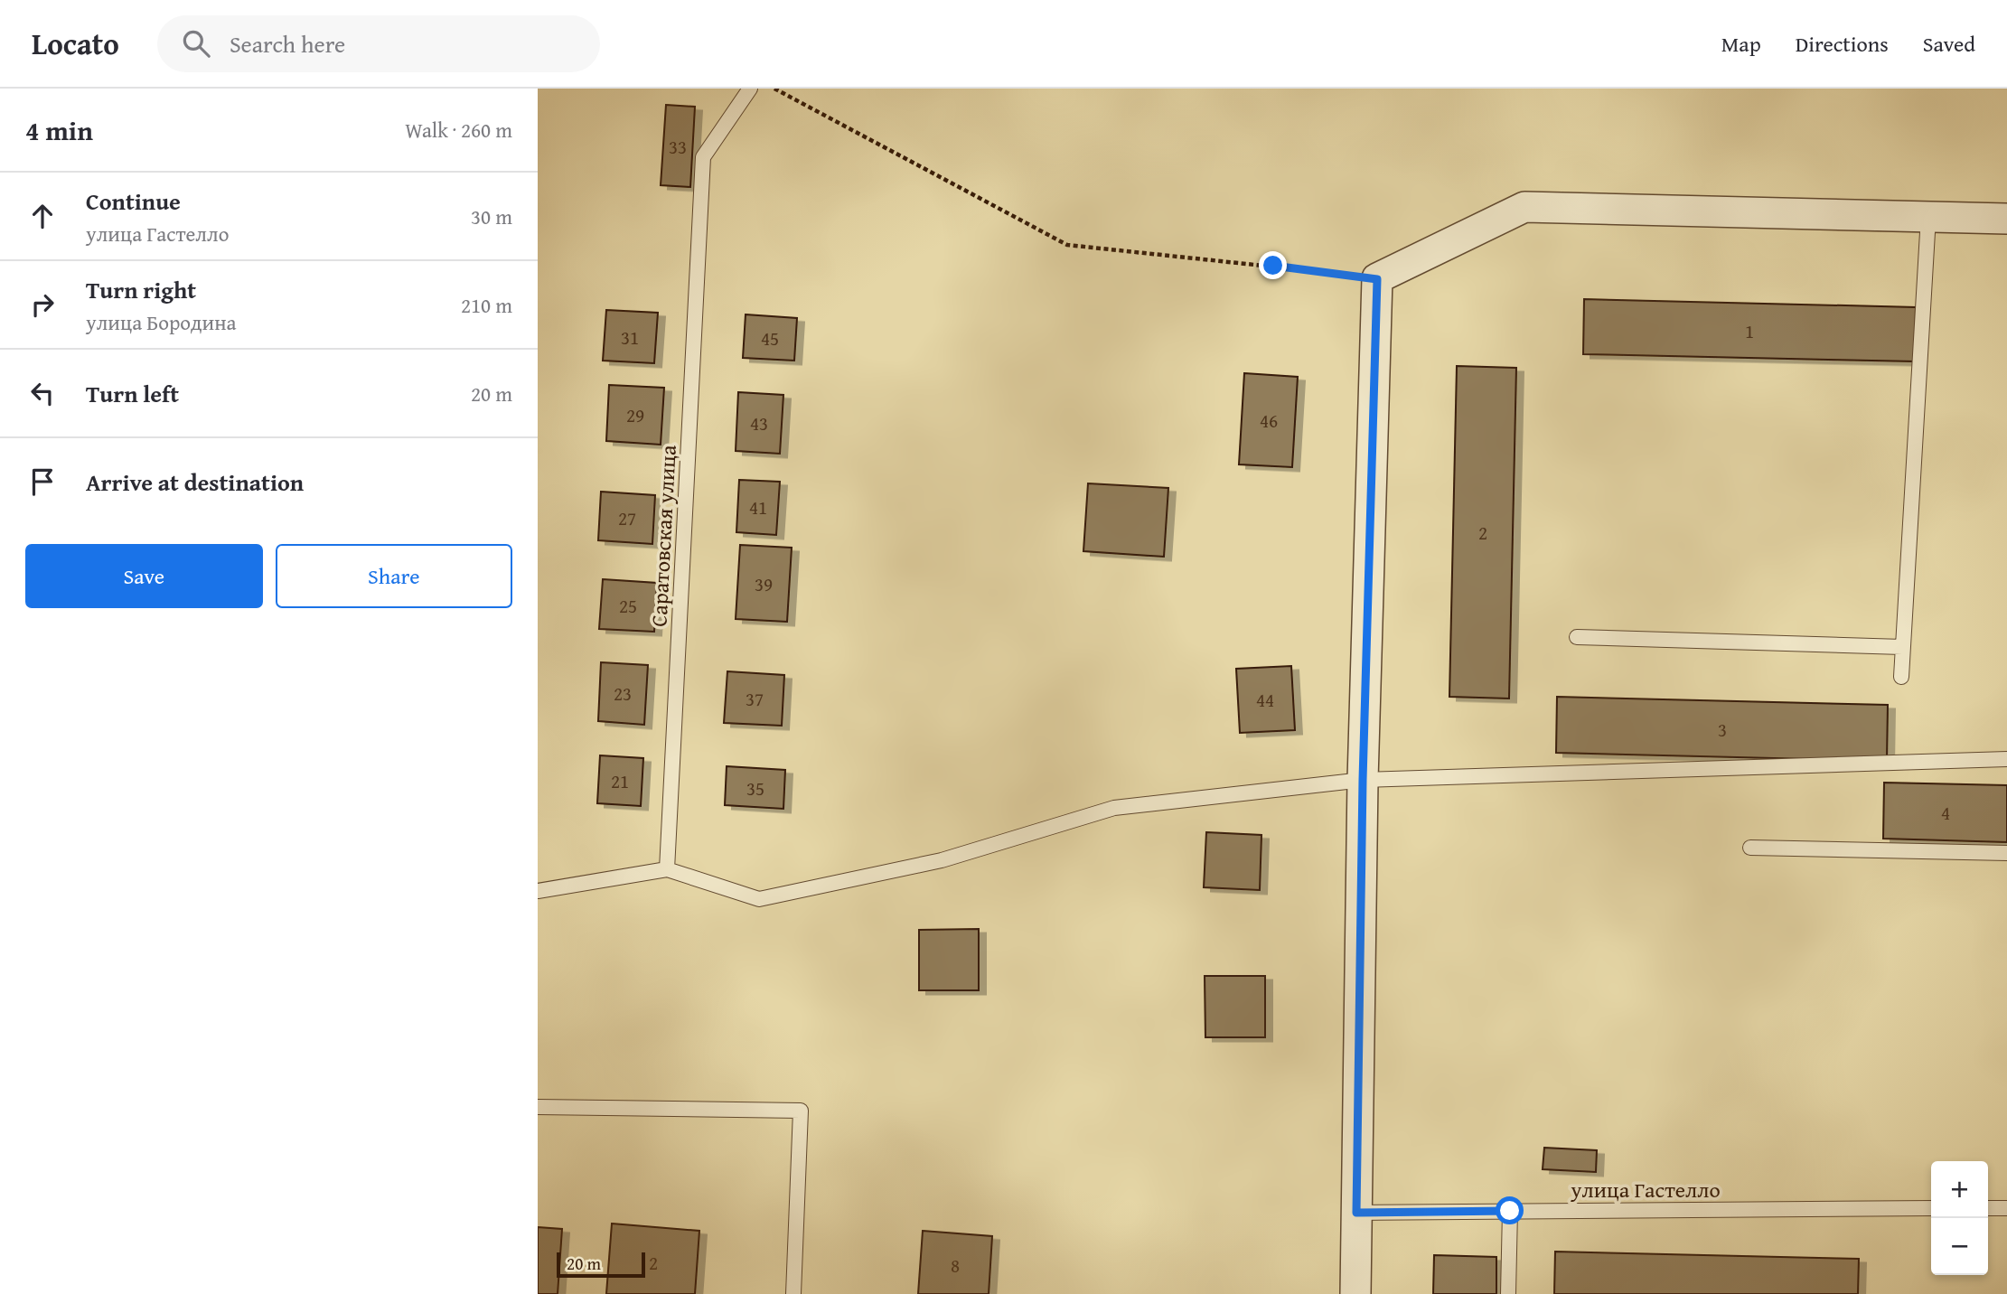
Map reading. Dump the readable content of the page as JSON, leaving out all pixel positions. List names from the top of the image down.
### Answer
{
  "streets": {
    "lane": ["Саратовская улица", "улица Гастелло"]
  },
  "house_numbers": [
    "33",
    "1",
    "31",
    "45",
    "29",
    "46",
    "43",
    "41",
    "27",
    "2",
    "39",
    "25",
    "23",
    "37",
    "44",
    "3",
    "21",
    "35",
    "4",
    "2",
    "8"
  ],
  "scale_bar": "20 m",
  "page": {
    "header": "Locato",
    "search": "Search here",
    "nav": ["Map", "Directions", "Saved"],
    "heading": ["4 min", "Walk · 260 m"],
    "list": [
      ["Continue", "улица Гастелло", "30 m"],
      ["Turn right", "улица Бородина", "210 m"],
      ["Turn left", "20 m"],
      "Arrive at destination"
    ],
    "buttons": ["Save", "Share"],
    "map_buttons": ["+", "−"],
    "scale": "20 m"
  }
}
